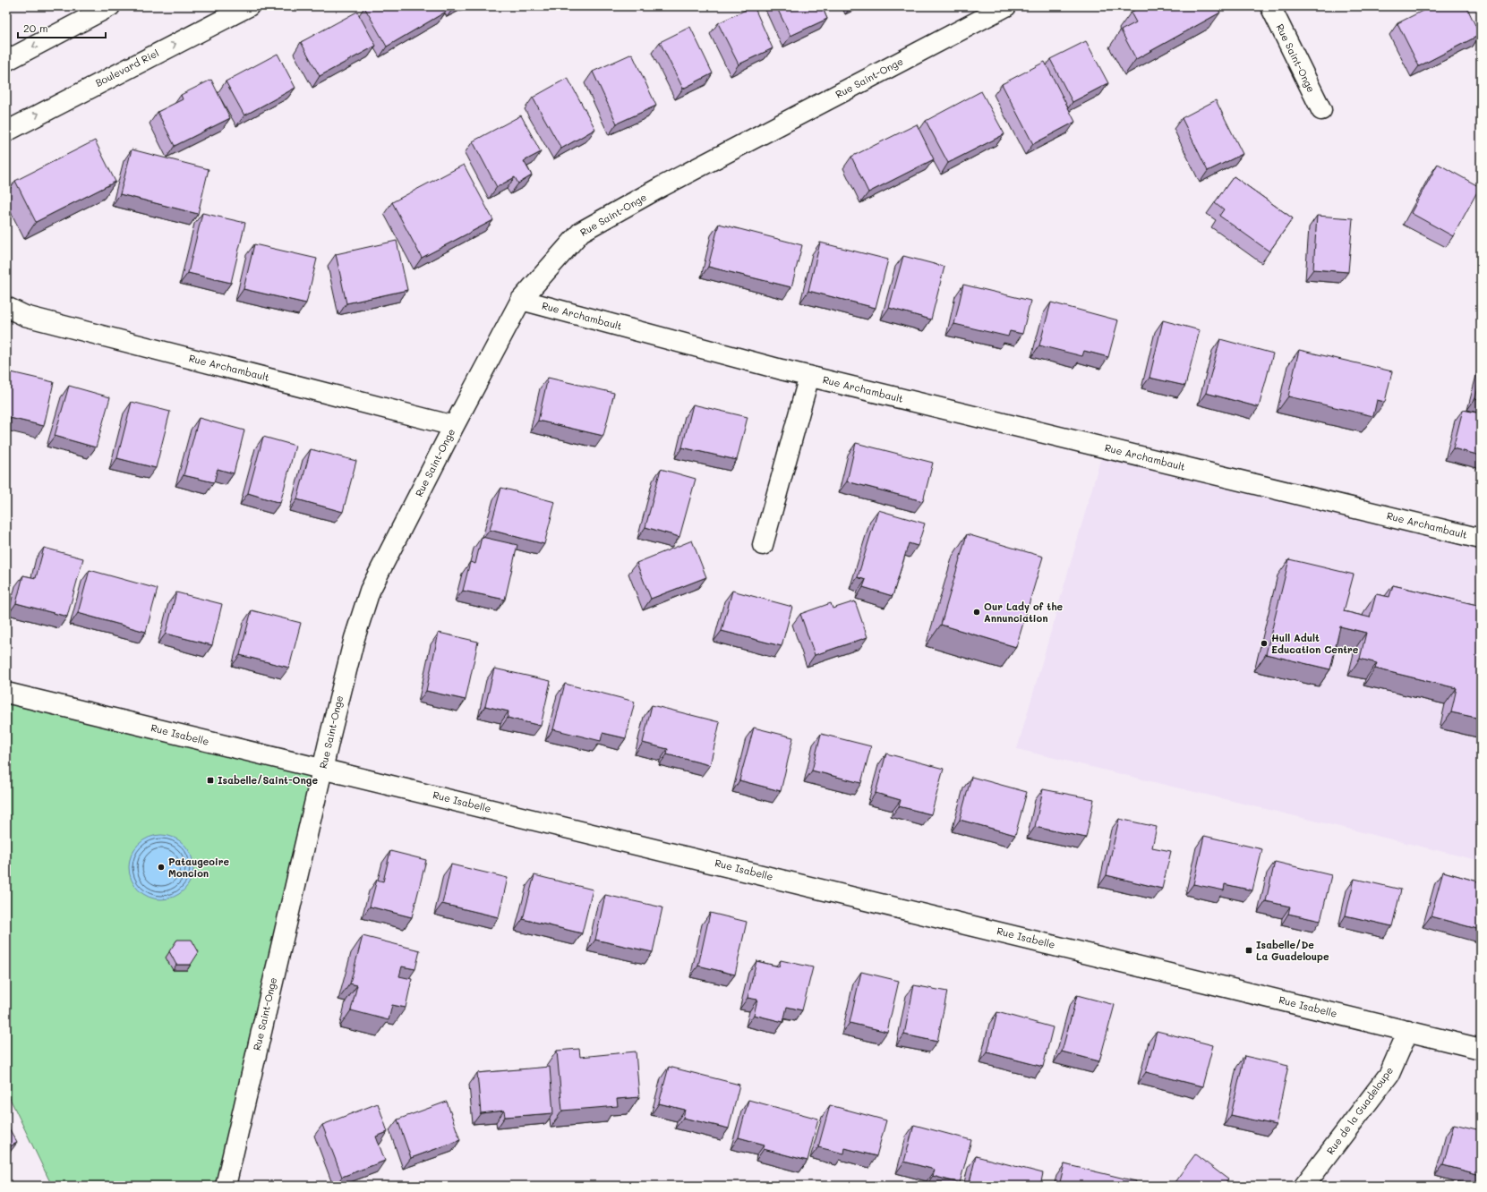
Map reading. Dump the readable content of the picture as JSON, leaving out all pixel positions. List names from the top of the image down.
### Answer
{
  "streets": {
    "street": [
      "Rue Saint-Onge",
      "Boulevard Riel",
      "Rue Archambault",
      "Rue Isabelle",
      "Rue de la Guadeloupe"
    ]
  },
  "crossings": [
    ["Rue Saint-Onge", "Rue Archambault"],
    ["Rue Saint-Onge", "Rue Isabelle"],
    ["Rue Isabelle", "Rue de la Guadeloupe"]
  ],
  "places": {
    "other": ["Our Lady of the Annunciation", "Hull Adult Education Centre", "Pataugeoire Moncion"],
    "transit": ["Isabelle/Saint-Onge", "Isabelle/De La Guadeloupe"]
  },
  "scale_bar": "20 m"
}
